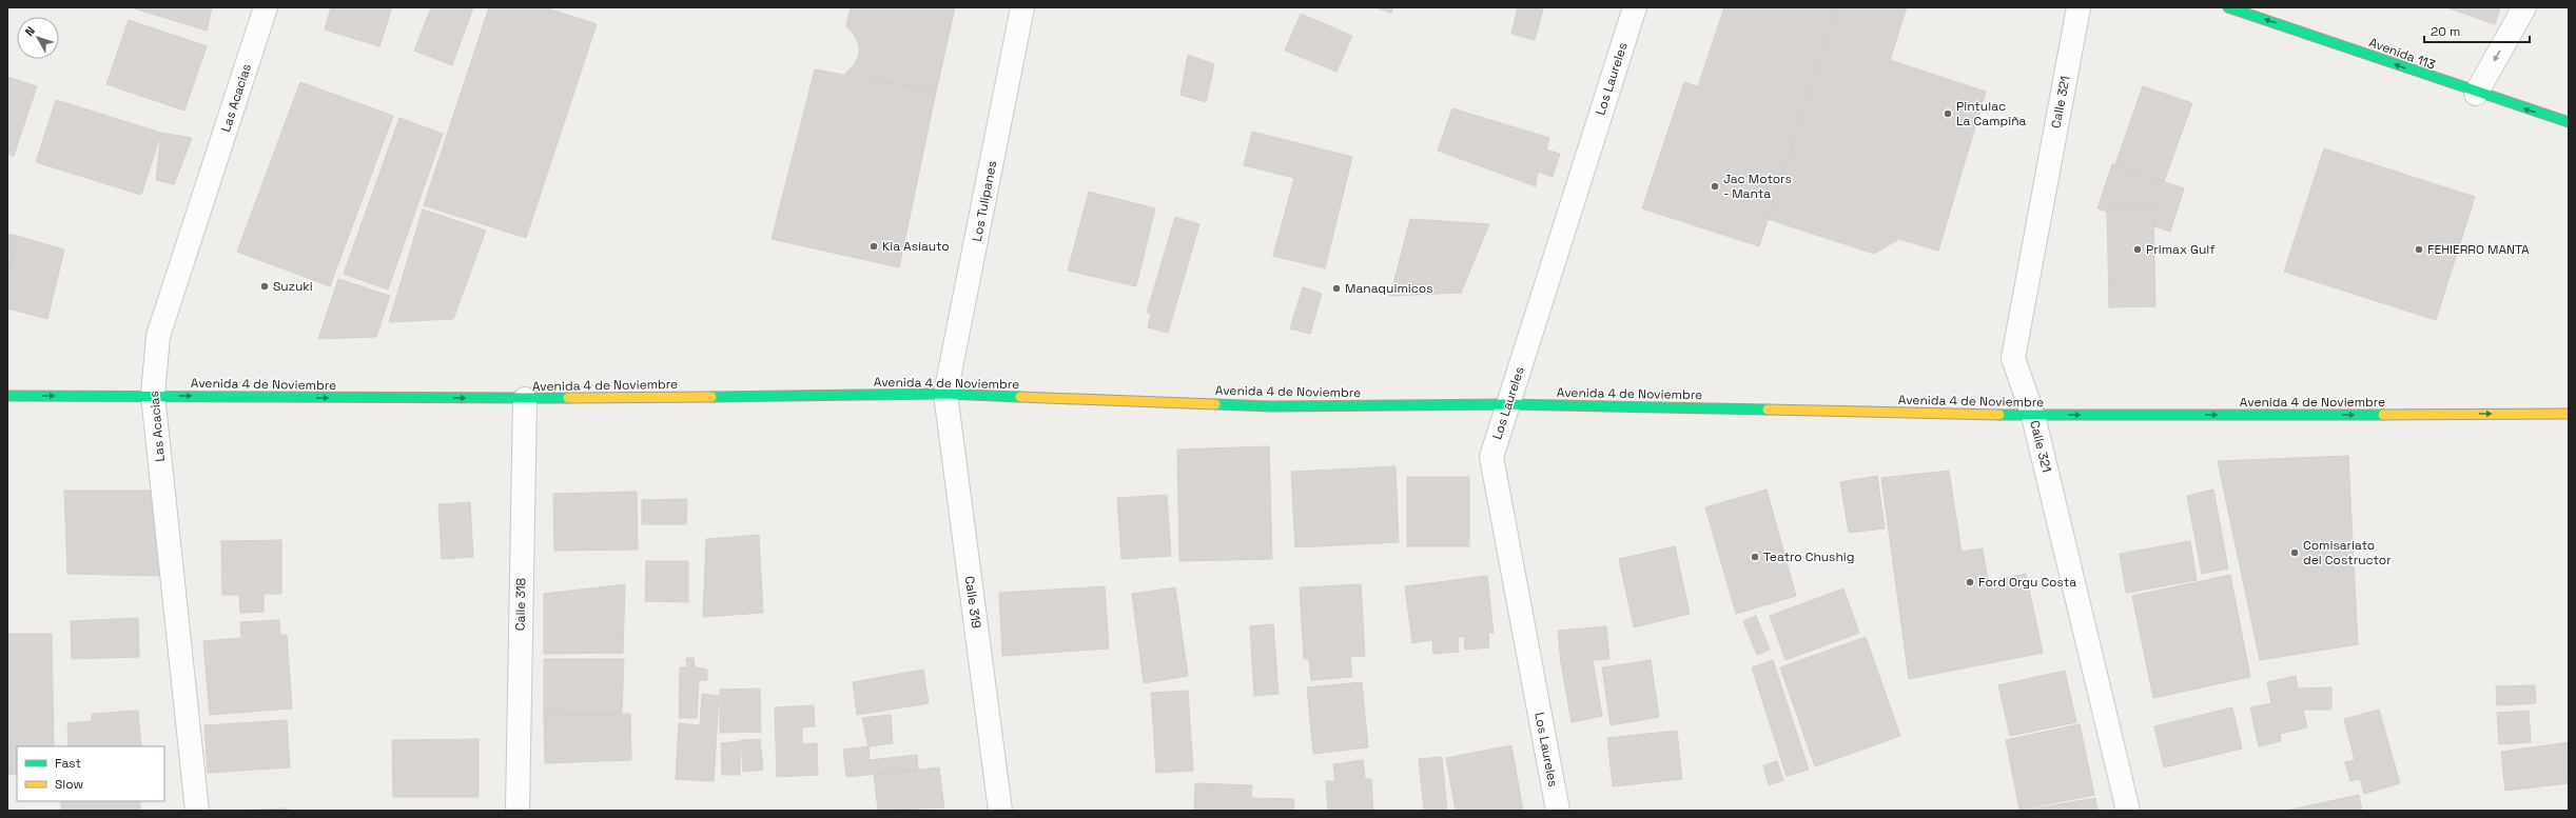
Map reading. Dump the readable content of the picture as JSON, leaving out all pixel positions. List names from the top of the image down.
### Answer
{
  "streets": {
    "main road": ["Avenida 113", "Avenida 4 de Noviembre"],
    "street": [
      "Los Laureles",
      "Las Acacias",
      "Calle 321",
      "Los Tulipanes",
      "Calle 319",
      "Calle 318"
    ]
  },
  "crossings": [
    ["Los Laureles", "Avenida 4 de Noviembre"],
    ["Las Acacias", "Avenida 4 de Noviembre"],
    ["Calle 321", "Avenida 4 de Noviembre"],
    ["Los Tulipanes", "Avenida 4 de Noviembre"],
    ["Los Tulipanes", "Calle 319"],
    ["Avenida 4 de Noviembre", "Calle 319"],
    ["Avenida 4 de Noviembre", "Calle 318"]
  ],
  "one_way": ["Avenida 113", "Avenida 4 de Noviembre"],
  "places": [
    "Pintulac La Campiña",
    "Jac Motors - Manta",
    "Kia Asiauto",
    "Primax Gulf",
    "FEHIERRO MANTA",
    "Suzuki",
    "Manaquimicos",
    "Comisariato del Costructor",
    "Teatro Chushig",
    "Ford Orgu Costa"
  ],
  "legend": ["Fast", "Slow"],
  "scale_bar": "20 m",
  "north": "top left"
}
